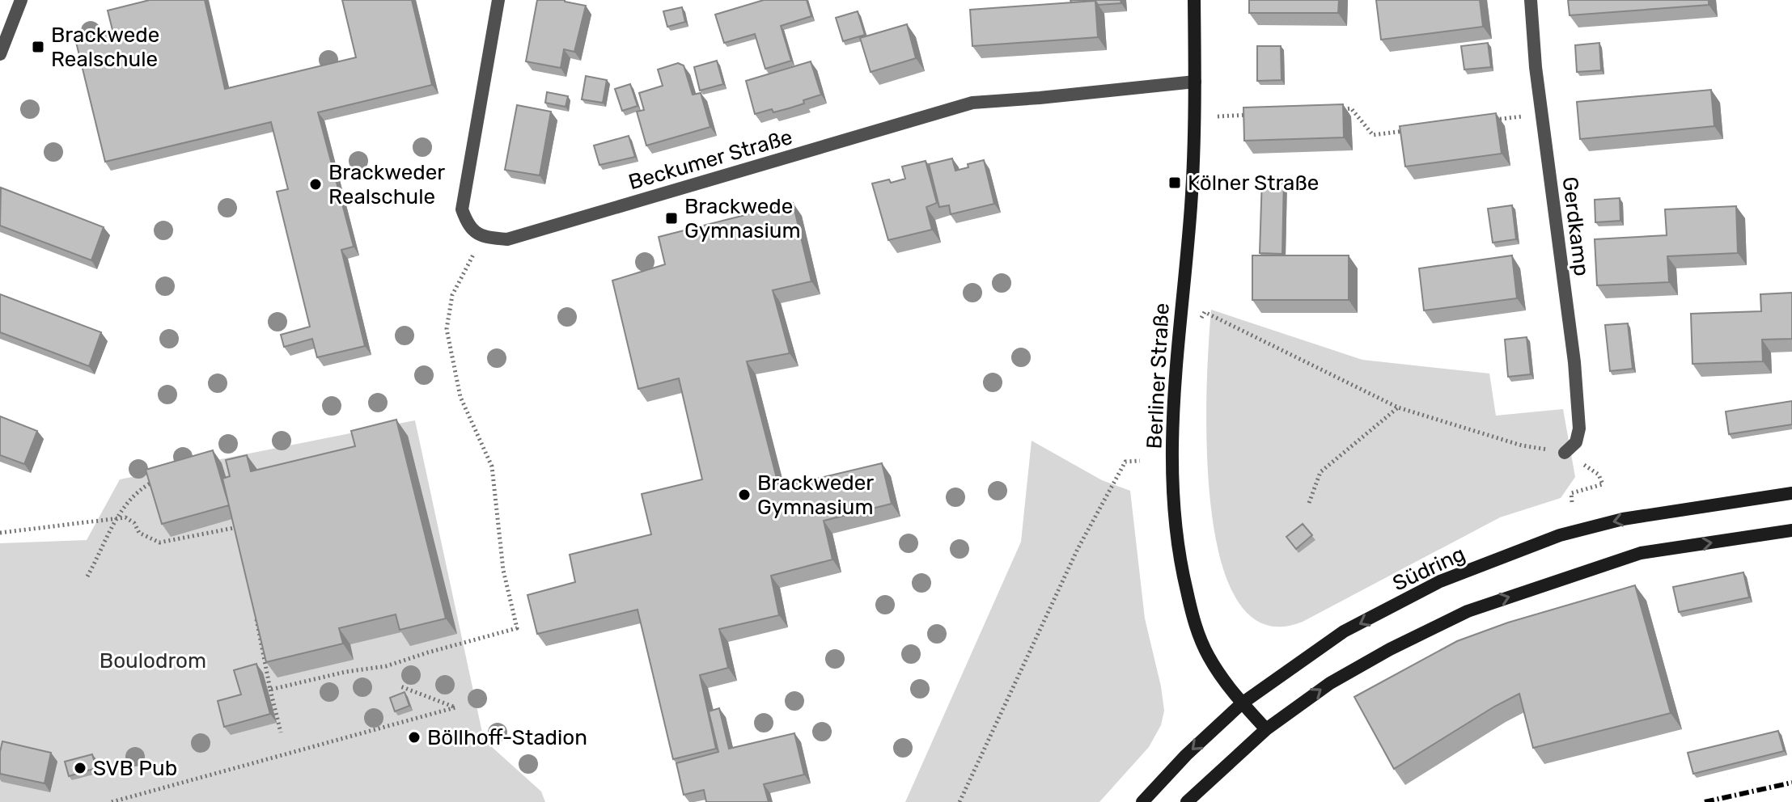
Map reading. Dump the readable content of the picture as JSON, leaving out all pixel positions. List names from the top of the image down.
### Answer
{
  "streets": {
    "main road": ["Berliner Straße", "Südring"],
    "street": ["Beckumer Straße", "Gerdkamp"]
  },
  "crossings": [
    ["Beckumer Straße", "Berliner Straße"],
    ["Berliner Straße", "Südring"]
  ],
  "parks": ["Boulodrom"],
  "places": {
    "transit": ["Brackwede Realschule", "Kölner Straße", "Brackwede Gymnasium"],
    "other": [
      "Brackweder Realschule",
      "Brackweder Gymnasium",
      "Böllhoff-Stadion",
      "SVB Pub"
    ]
  }
}
